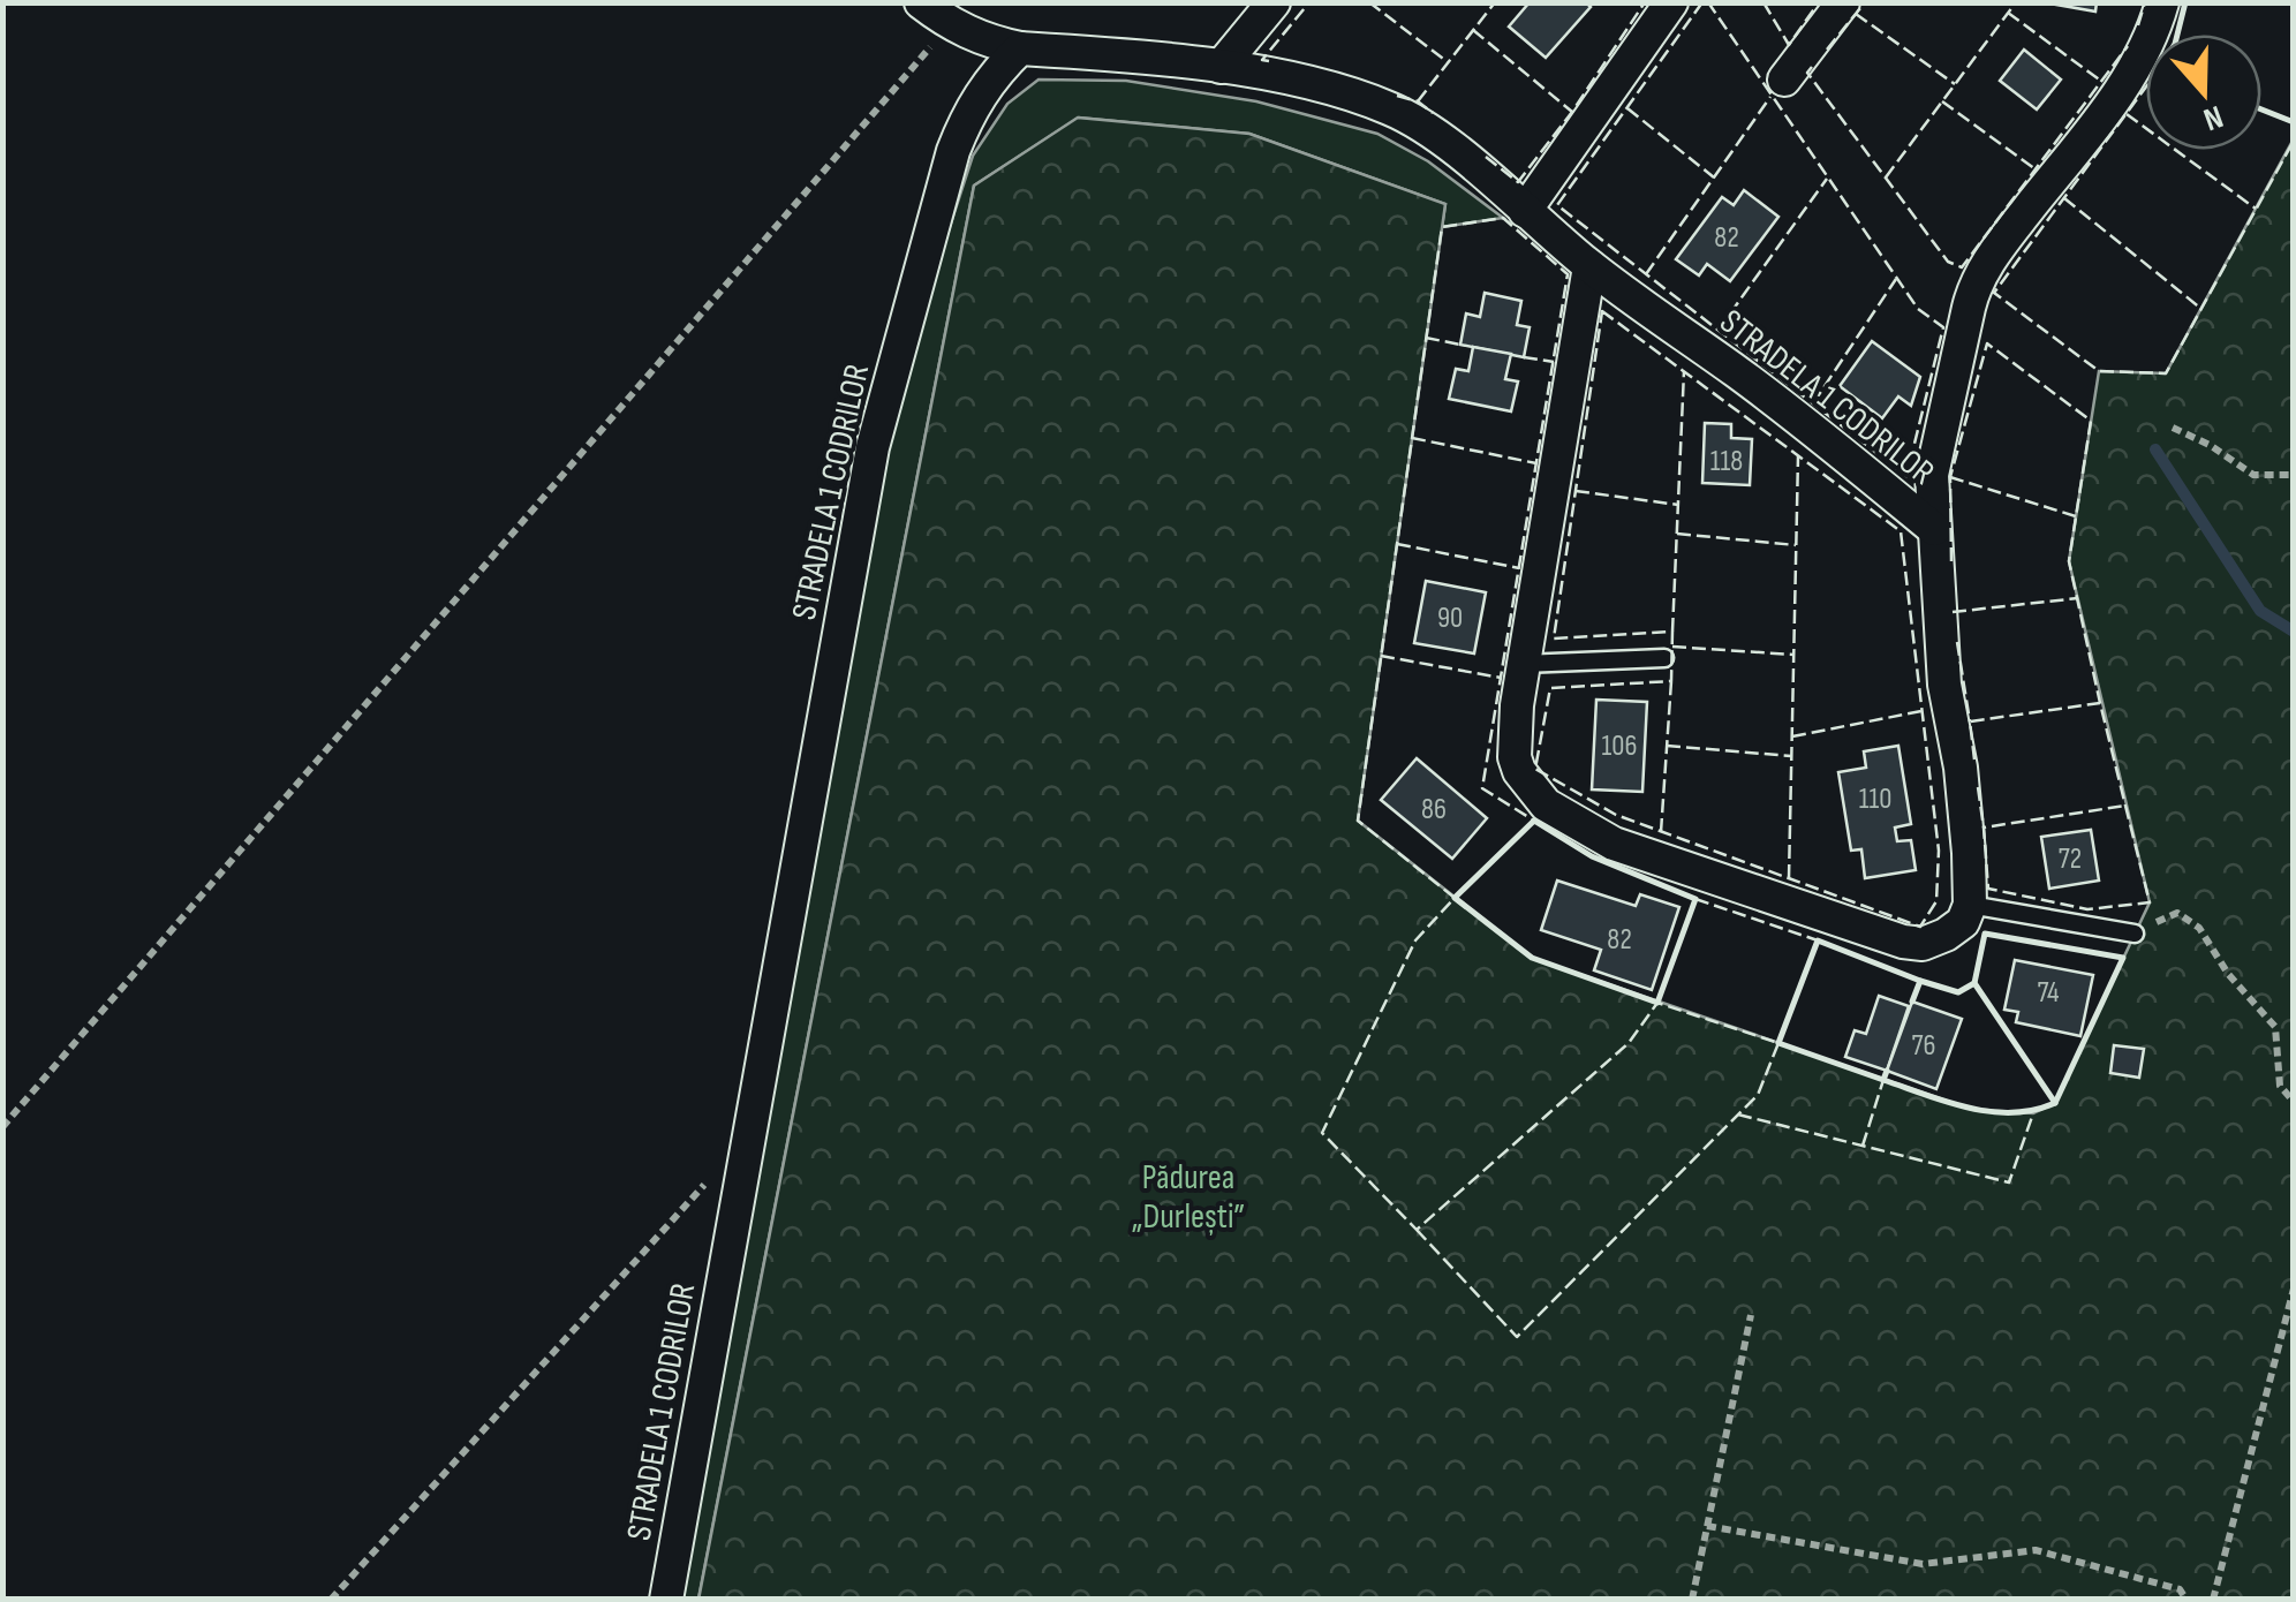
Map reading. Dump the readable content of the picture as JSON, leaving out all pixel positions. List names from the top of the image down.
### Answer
{
  "streets": {
    "street": ["STRADELA 1 CODRILOR"]
  },
  "parks": ["Pădurea „Durlești”"],
  "house_numbers": [
    "82",
    "118",
    "90",
    "106",
    "110",
    "86",
    "72",
    "82",
    "74",
    "76"
  ],
  "north": "bottom"
}
